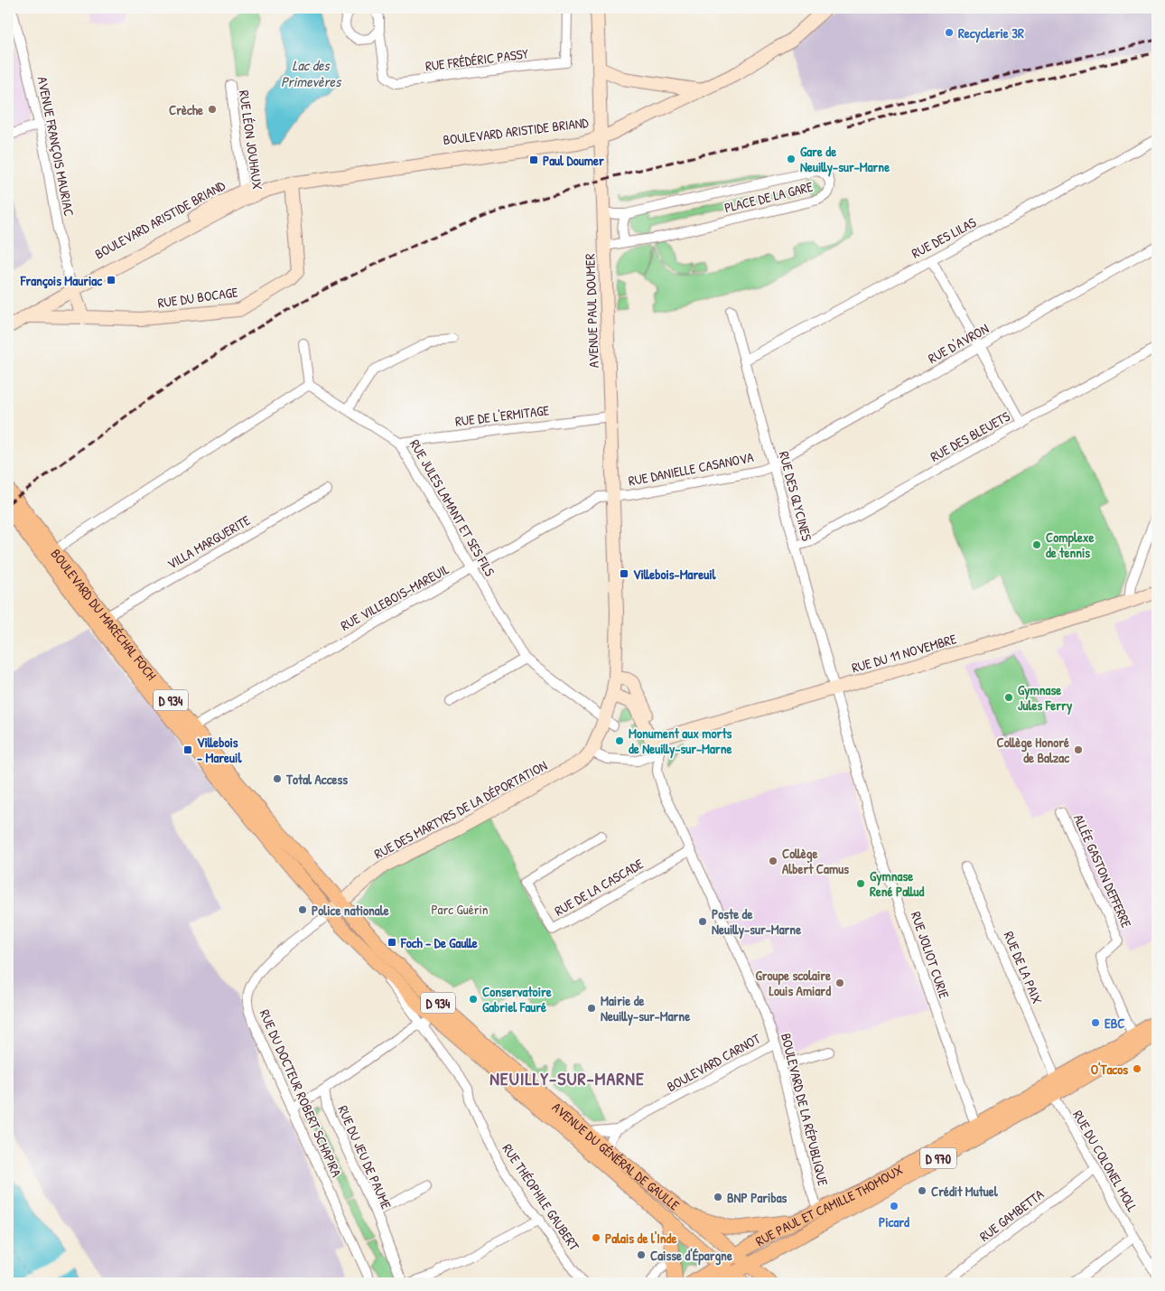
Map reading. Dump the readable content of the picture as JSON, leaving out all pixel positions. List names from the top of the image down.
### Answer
{
  "streets": {
    "main road": [
      "BOULEVARD ARISTIDE BRIAND",
      "RUE DU BOCAGE",
      "AVENUE PAUL DOUMER",
      "BOULEVARD DU MARÉCHAL FOCH",
      "RUE DU 11 NOVEMBRE",
      "D 934",
      "RUE DES MARTYRS DE LA DÉPORTATION",
      "AVENUE DU GÉNÉRAL DE GAULLE",
      "D 970",
      "RUE PAUL ET CAMILLE THOMOUX"
    ],
    "street": [
      "RUE FRÉDÉRIC PASSY",
      "RUE LÉON JOUHAUX",
      "AVENUE FRANÇOIS MAURIAC",
      "PLACE DE LA GARE",
      "RUE DES LILAS",
      "RUE D'AVRON",
      "RUE DE L'ERMITAGE",
      "RUE DES BLEUETS",
      "RUE DANIELLE CASANOVA",
      "RUE DES GLYCINES",
      "RUE JULES LAMANT ET SES FILS",
      "VILLA MARGUERITE",
      "RUE VILLEBOIS-MAREUIL",
      "ALLÉE GASTON DEFFERRE",
      "RUE DE LA CASCADE",
      "RUE JOLIOT CURIE",
      "RUE DE LA PAIX",
      "BOULEVARD CARNOT",
      "RUE DU DOCTEUR ROBERT SCHAPIRA",
      "BOULEVARD DE LA RÉPUBLIQUE",
      "RUE DU JEU DE PAUME",
      "RUE DU COLONEL MOLL",
      "RUE THÉOPHILE GAUBERT",
      "RUE GAMBETTA"
    ]
  },
  "crossings": [
    ["BOULEVARD ARISTIDE BRIAND", "RUE LÉON JOUHAUX"],
    ["BOULEVARD ARISTIDE BRIAND", "AVENUE FRANÇOIS MAURIAC"],
    ["BOULEVARD ARISTIDE BRIAND", "RUE DU BOCAGE"],
    ["BOULEVARD ARISTIDE BRIAND", "AVENUE PAUL DOUMER"],
    ["PLACE DE LA GARE", "AVENUE PAUL DOUMER"],
    ["RUE DES LILAS", "RUE DES GLYCINES"],
    ["AVENUE PAUL DOUMER", "RUE DE L'ERMITAGE"],
    ["AVENUE PAUL DOUMER", "RUE DANIELLE CASANOVA"],
    ["AVENUE PAUL DOUMER", "RUE JULES LAMANT ET SES FILS"],
    ["AVENUE PAUL DOUMER", "RUE VILLEBOIS-MAREUIL"],
    ["AVENUE PAUL DOUMER", "RUE DES MARTYRS DE LA DÉPORTATION"],
    ["RUE D'AVRON", "RUE DANIELLE CASANOVA"],
    ["RUE D'AVRON", "RUE DES GLYCINES"],
    ["RUE DE L'ERMITAGE", "RUE JULES LAMANT ET SES FILS"],
    ["RUE DES BLEUETS", "RUE DES GLYCINES"],
    ["RUE DANIELLE CASANOVA", "RUE DES GLYCINES"],
    ["RUE DANIELLE CASANOVA", "RUE VILLEBOIS-MAREUIL"],
    ["RUE DES GLYCINES", "RUE DU 11 NOVEMBRE"],
    ["RUE DES GLYCINES", "RUE JOLIOT CURIE"],
    ["RUE JULES LAMANT ET SES FILS", "RUE VILLEBOIS-MAREUIL"],
    ["RUE JULES LAMANT ET SES FILS", "RUE DES MARTYRS DE LA DÉPORTATION"],
    ["VILLA MARGUERITE", "BOULEVARD DU MARÉCHAL FOCH"],
    ["RUE VILLEBOIS-MAREUIL", "BOULEVARD DU MARÉCHAL FOCH"],
    ["BOULEVARD DU MARÉCHAL FOCH", "RUE DES MARTYRS DE LA DÉPORTATION"],
    ["BOULEVARD DU MARÉCHAL FOCH", "RUE DU DOCTEUR ROBERT SCHAPIRA"],
    ["BOULEVARD DU MARÉCHAL FOCH", "AVENUE DU GÉNÉRAL DE GAULLE"],
    ["RUE DU 11 NOVEMBRE", "RUE JOLIOT CURIE"],
    ["RUE DU 11 NOVEMBRE", "BOULEVARD DE LA RÉPUBLIQUE"],
    ["RUE DES MARTYRS DE LA DÉPORTATION", "RUE DU DOCTEUR ROBERT SCHAPIRA"],
    ["RUE DES MARTYRS DE LA DÉPORTATION", "AVENUE DU GÉNÉRAL DE GAULLE"],
    ["ALLÉE GASTON DEFFERRE", "RUE PAUL ET CAMILLE THOMOUX"],
    ["RUE DE LA CASCADE", "BOULEVARD DE LA RÉPUBLIQUE"],
    ["RUE JOLIOT CURIE", "RUE PAUL ET CAMILLE THOMOUX"],
    ["RUE DE LA PAIX", "RUE DU COLONEL MOLL"],
    ["RUE DE LA PAIX", "RUE PAUL ET CAMILLE THOMOUX"],
    ["BOULEVARD CARNOT", "BOULEVARD DE LA RÉPUBLIQUE"],
    ["BOULEVARD CARNOT", "AVENUE DU GÉNÉRAL DE GAULLE"],
    ["RUE DU DOCTEUR ROBERT SCHAPIRA", "AVENUE DU GÉNÉRAL DE GAULLE"],
    ["BOULEVARD DE LA RÉPUBLIQUE", "RUE PAUL ET CAMILLE THOMOUX"],
    ["AVENUE DU GÉNÉRAL DE GAULLE", "RUE THÉOPHILE GAUBERT"],
    ["AVENUE DU GÉNÉRAL DE GAULLE", "RUE PAUL ET CAMILLE THOMOUX"],
    ["RUE DU COLONEL MOLL", "RUE PAUL ET CAMILLE THOMOUX"],
    ["RUE DU COLONEL MOLL", "RUE GAMBETTA"]
  ],
  "districts": ["NEUILLY-SUR-MARNE"],
  "water": ["Lac des Primevères"],
  "parks": ["Parc Guérin"],
  "places": {
    "other": [
      "Recyclerie 3R",
      "Crèche",
      "Gare de Neuilly-sur-Marne",
      "Complexe de tennis",
      "Gymnase Jules Ferry",
      "Monument aux morts de Neuilly-sur-Marne",
      "Collège Honoré de Balzac",
      "Total Access",
      "Collège Albert Camus",
      "Gymnase René Pallud",
      "Police nationale",
      "Poste de Neuilly-sur-Marne",
      "Groupe scolaire Louis Amiard",
      "Conservatoire Gabriel Fauré",
      "Mairie de Neuilly-sur-Marne",
      "EBC",
      "O'Tacos",
      "Crédit Mutuel",
      "BNP Paribas",
      "Picard",
      "Palais de l'Inde",
      "Caisse d'Épargne"
    ],
    "transit": [
      "Paul Doumer",
      "François Mauriac",
      "Villebois-Mareuil",
      "Villebois - Mareuil",
      "Foch - De Gaulle"
    ]
  }
}
